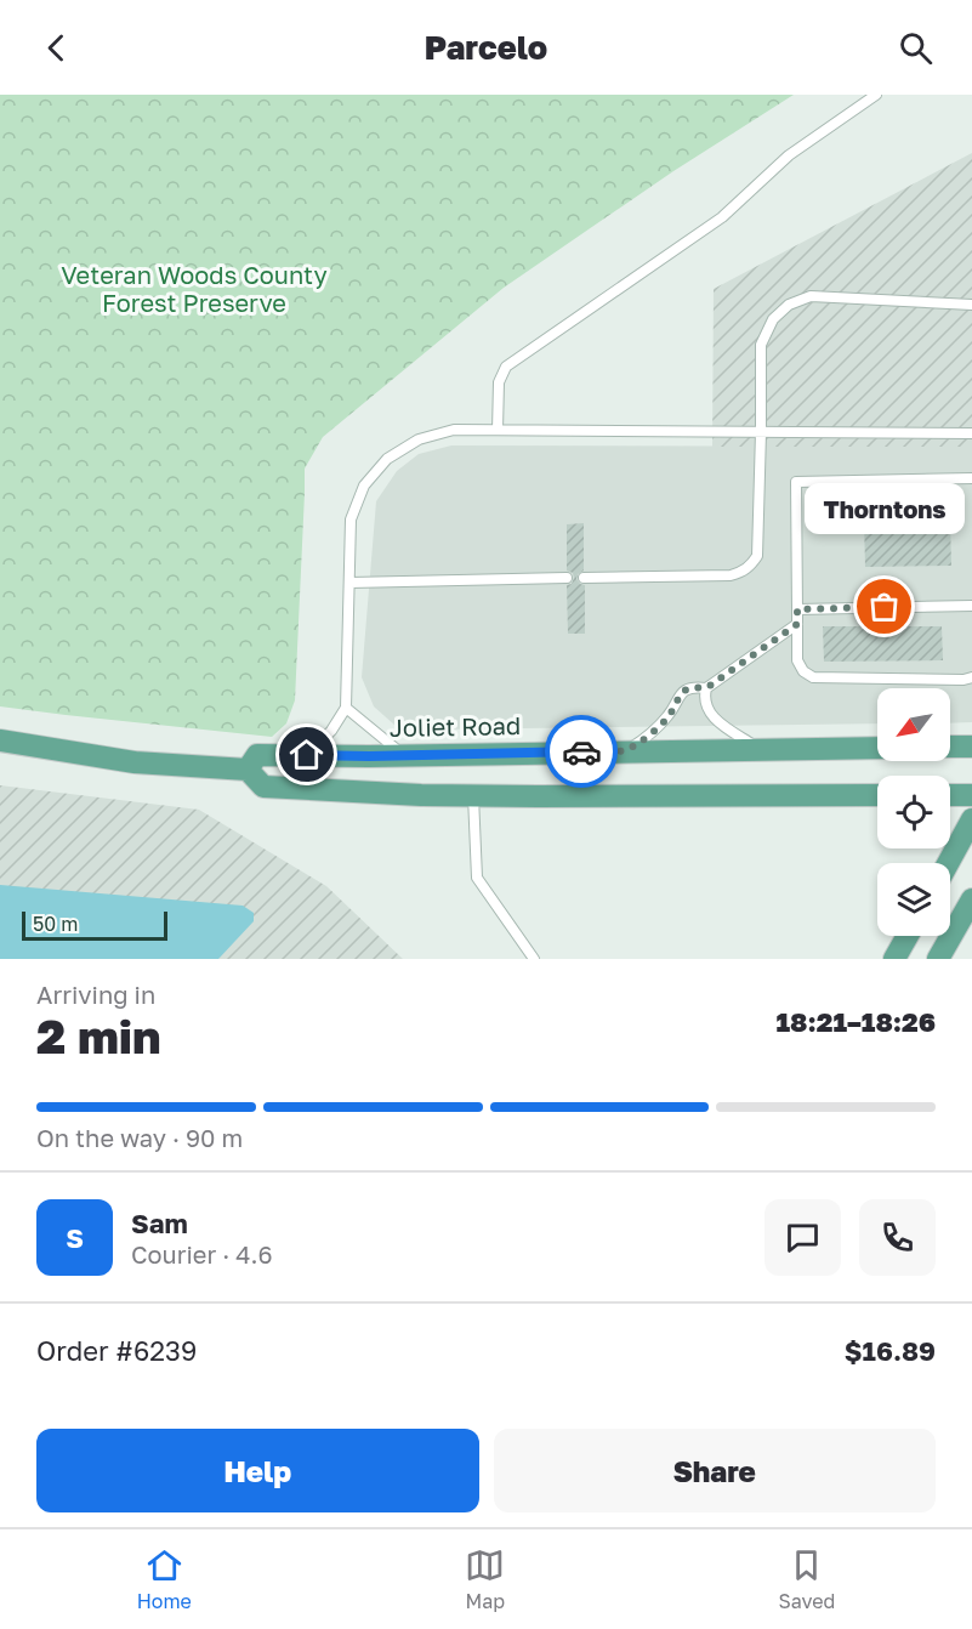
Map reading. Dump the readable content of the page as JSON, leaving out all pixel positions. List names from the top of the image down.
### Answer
{
  "streets": {
    "main road": ["Joliet Road"]
  },
  "parks": ["Veteran Woods County Forest Preserve"],
  "places": ["Thorntons"],
  "scale_bar": "50 m",
  "north": "bottom left",
  "page": {
    "header": "Parcelo",
    "bubble": "Thorntons",
    "scale": "50 m",
    "heading": ["2 min", "Arriving in", "18:21–18:26"],
    "panel": [
      "Sam",
      "Courier · 4.6",
      "Order #6239",
      "$16.89"
    ],
    "bar": "On the way · 90 m",
    "round": "S",
    "buttons": ["Help", "Share"],
    "tabs": ["Home", "Map", "Saved"]
  }
}
